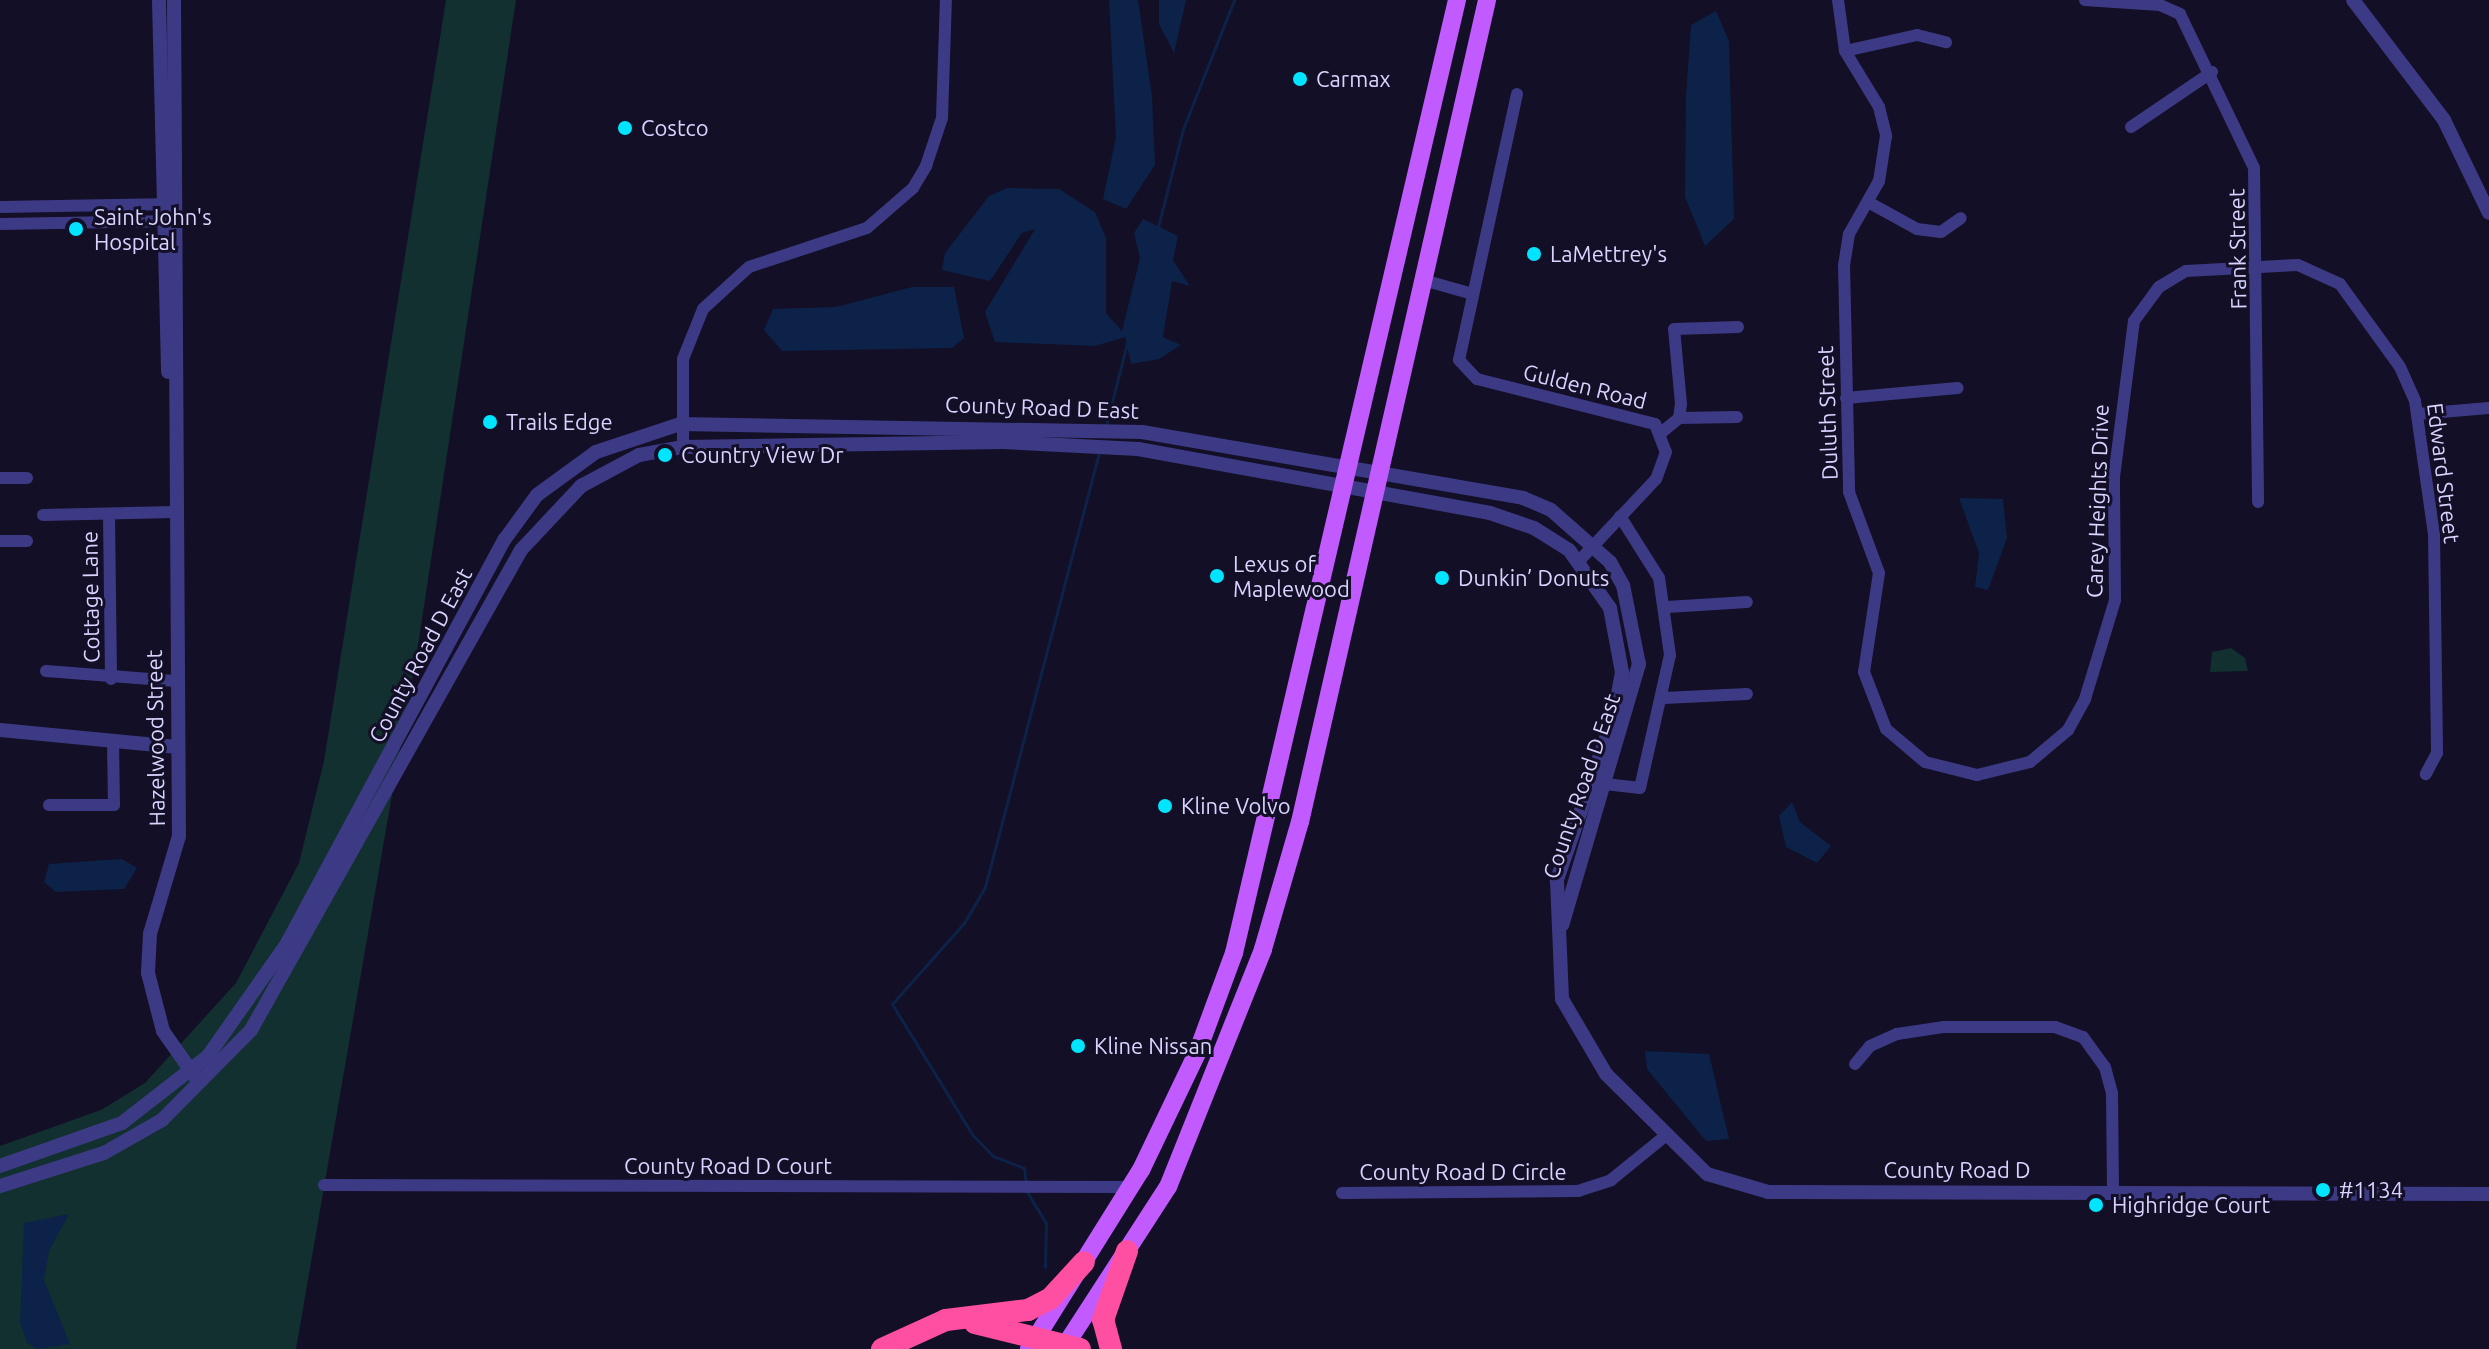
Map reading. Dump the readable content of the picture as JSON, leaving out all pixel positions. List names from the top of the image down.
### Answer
{
  "streets": {
    "street": [
      "Frank Street",
      "Gulden Road",
      "County Road D East",
      "Duluth Street",
      "Edward Street",
      "Carey Heights Drive",
      "Cottage Lane",
      "Hazelwood Street",
      "County Road D Court",
      "County Road D",
      "County Road D Circle"
    ]
  },
  "crossings": [
    ["Frank Street", "Edward Street"],
    ["Frank Street", "Carey Heights Drive"],
    ["Gulden Road", "County Road D East"],
    ["County Road D East", "Hazelwood Street"],
    ["County Road D East", "County Road D"],
    ["Duluth Street", "Carey Heights Drive"],
    ["Edward Street", "Carey Heights Drive"],
    ["Cottage Lane", "Hazelwood Street"],
    ["County Road D", "County Road D Circle"]
  ],
  "places": [
    "Carmax",
    "Costco",
    "Saint John's Hospital",
    "LaMettrey's",
    "Trails Edge",
    "Country View Dr",
    "Lexus of Maplewood",
    "Dunkin’ Donuts",
    "Kline Volvo",
    "Kline Nissan",
    "#1134",
    "Highridge Court"
  ]
}
